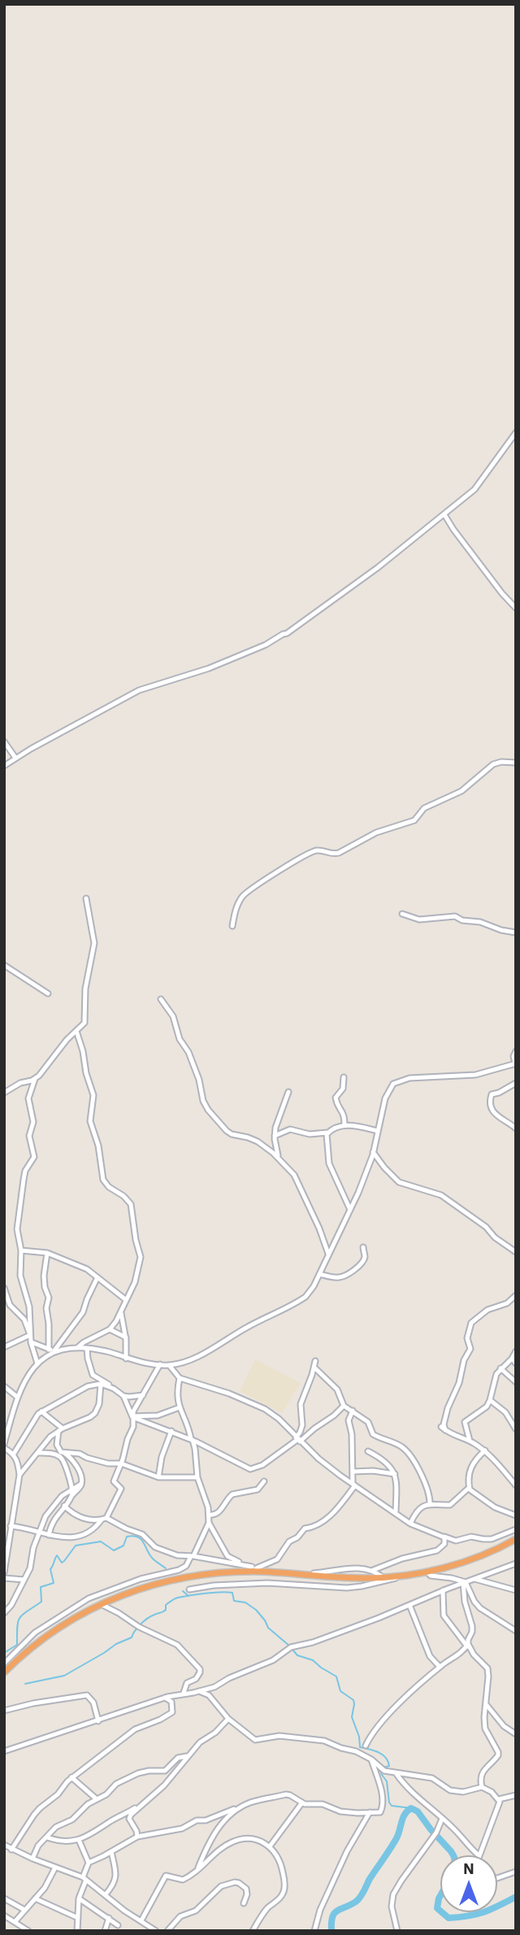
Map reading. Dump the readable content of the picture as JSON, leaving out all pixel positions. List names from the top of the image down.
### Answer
{
  "north": "top"
}
